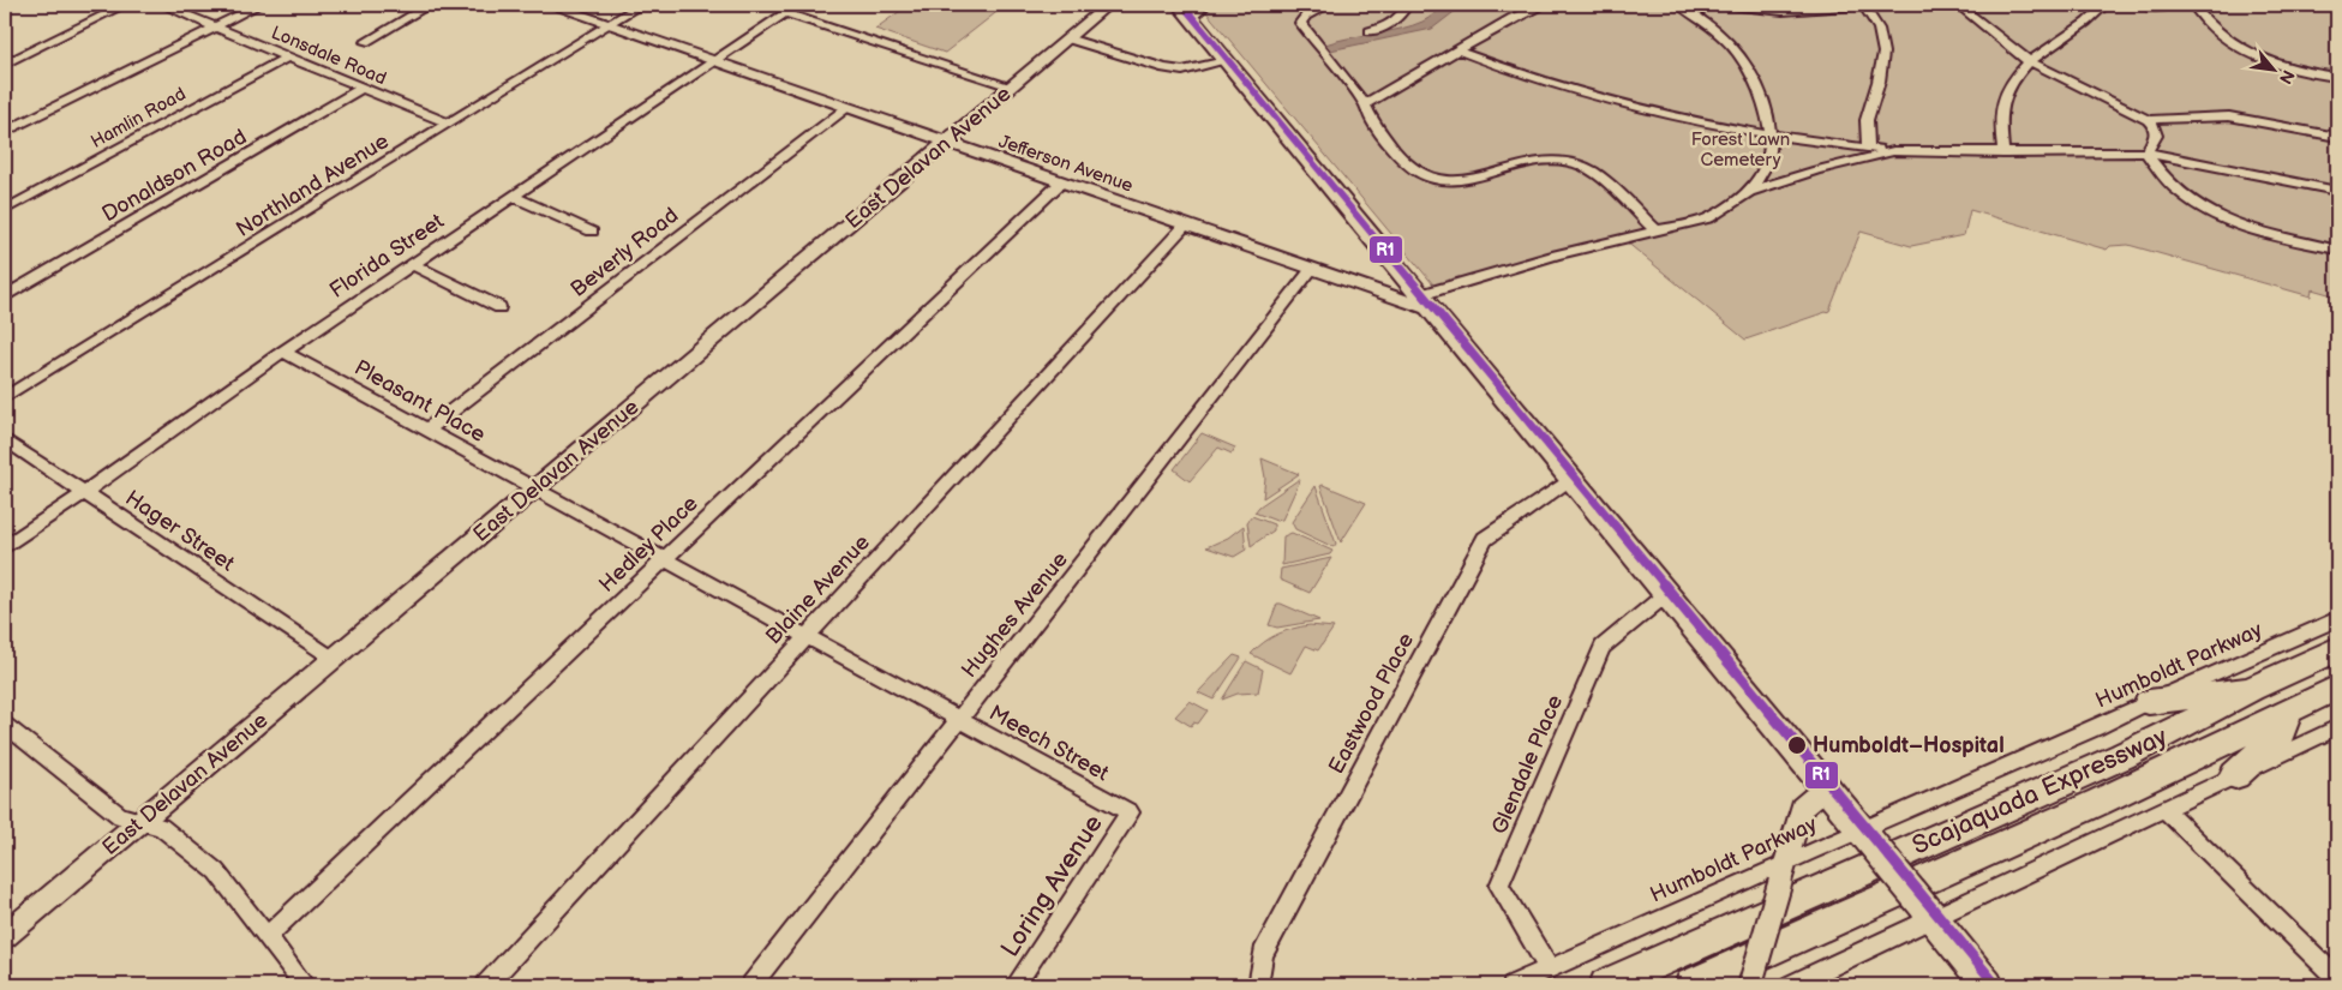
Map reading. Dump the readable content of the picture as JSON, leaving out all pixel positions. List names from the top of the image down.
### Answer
{
  "streets": {
    "highway": ["Scajaquada Expressway"],
    "street": [
      "Lonsdale Road",
      "Hamlin Road",
      "East Delavan Avenue",
      "Jefferson Avenue",
      "Donaldson Road",
      "Northland Avenue",
      "Beverly Road",
      "Florida Street",
      "Pleasant Place",
      "Hager Street",
      "Hedley Place",
      "Blaine Avenue",
      "Hughes Avenue",
      "Humboldt Parkway",
      "Eastwood Place",
      "Meech Street",
      "Glendale Place",
      "Loring Avenue"
    ]
  },
  "crossings": [
    ["Lonsdale Road", "Hamlin Road"],
    ["Lonsdale Road", "Donaldson Road"],
    ["Lonsdale Road", "Northland Avenue"],
    ["East Delavan Avenue", "Jefferson Avenue"],
    ["East Delavan Avenue", "Pleasant Place"],
    ["East Delavan Avenue", "Hager Street"],
    ["East Delavan Avenue", "Meech Street"],
    ["Jefferson Avenue", "Northland Avenue"],
    ["Jefferson Avenue", "Beverly Road"],
    ["Jefferson Avenue", "Florida Street"],
    ["Jefferson Avenue", "Hedley Place"],
    ["Jefferson Avenue", "Blaine Avenue"],
    ["Jefferson Avenue", "Hughes Avenue"],
    ["Beverly Road", "Pleasant Place"],
    ["Florida Street", "Pleasant Place"],
    ["Florida Street", "Hager Street"],
    ["Pleasant Place", "Meech Street"],
    ["Hedley Place", "Meech Street"],
    ["Blaine Avenue", "Meech Street"],
    ["Hughes Avenue", "Meech Street"],
    ["Humboldt Parkway", "Glendale Place"],
    ["Meech Street", "Loring Avenue"]
  ],
  "parks": ["Forest Lawn Cemetery"],
  "places": ["Humboldt–Hospital"],
  "lines": ["transit line R1"],
  "north": "bottom right"
}
